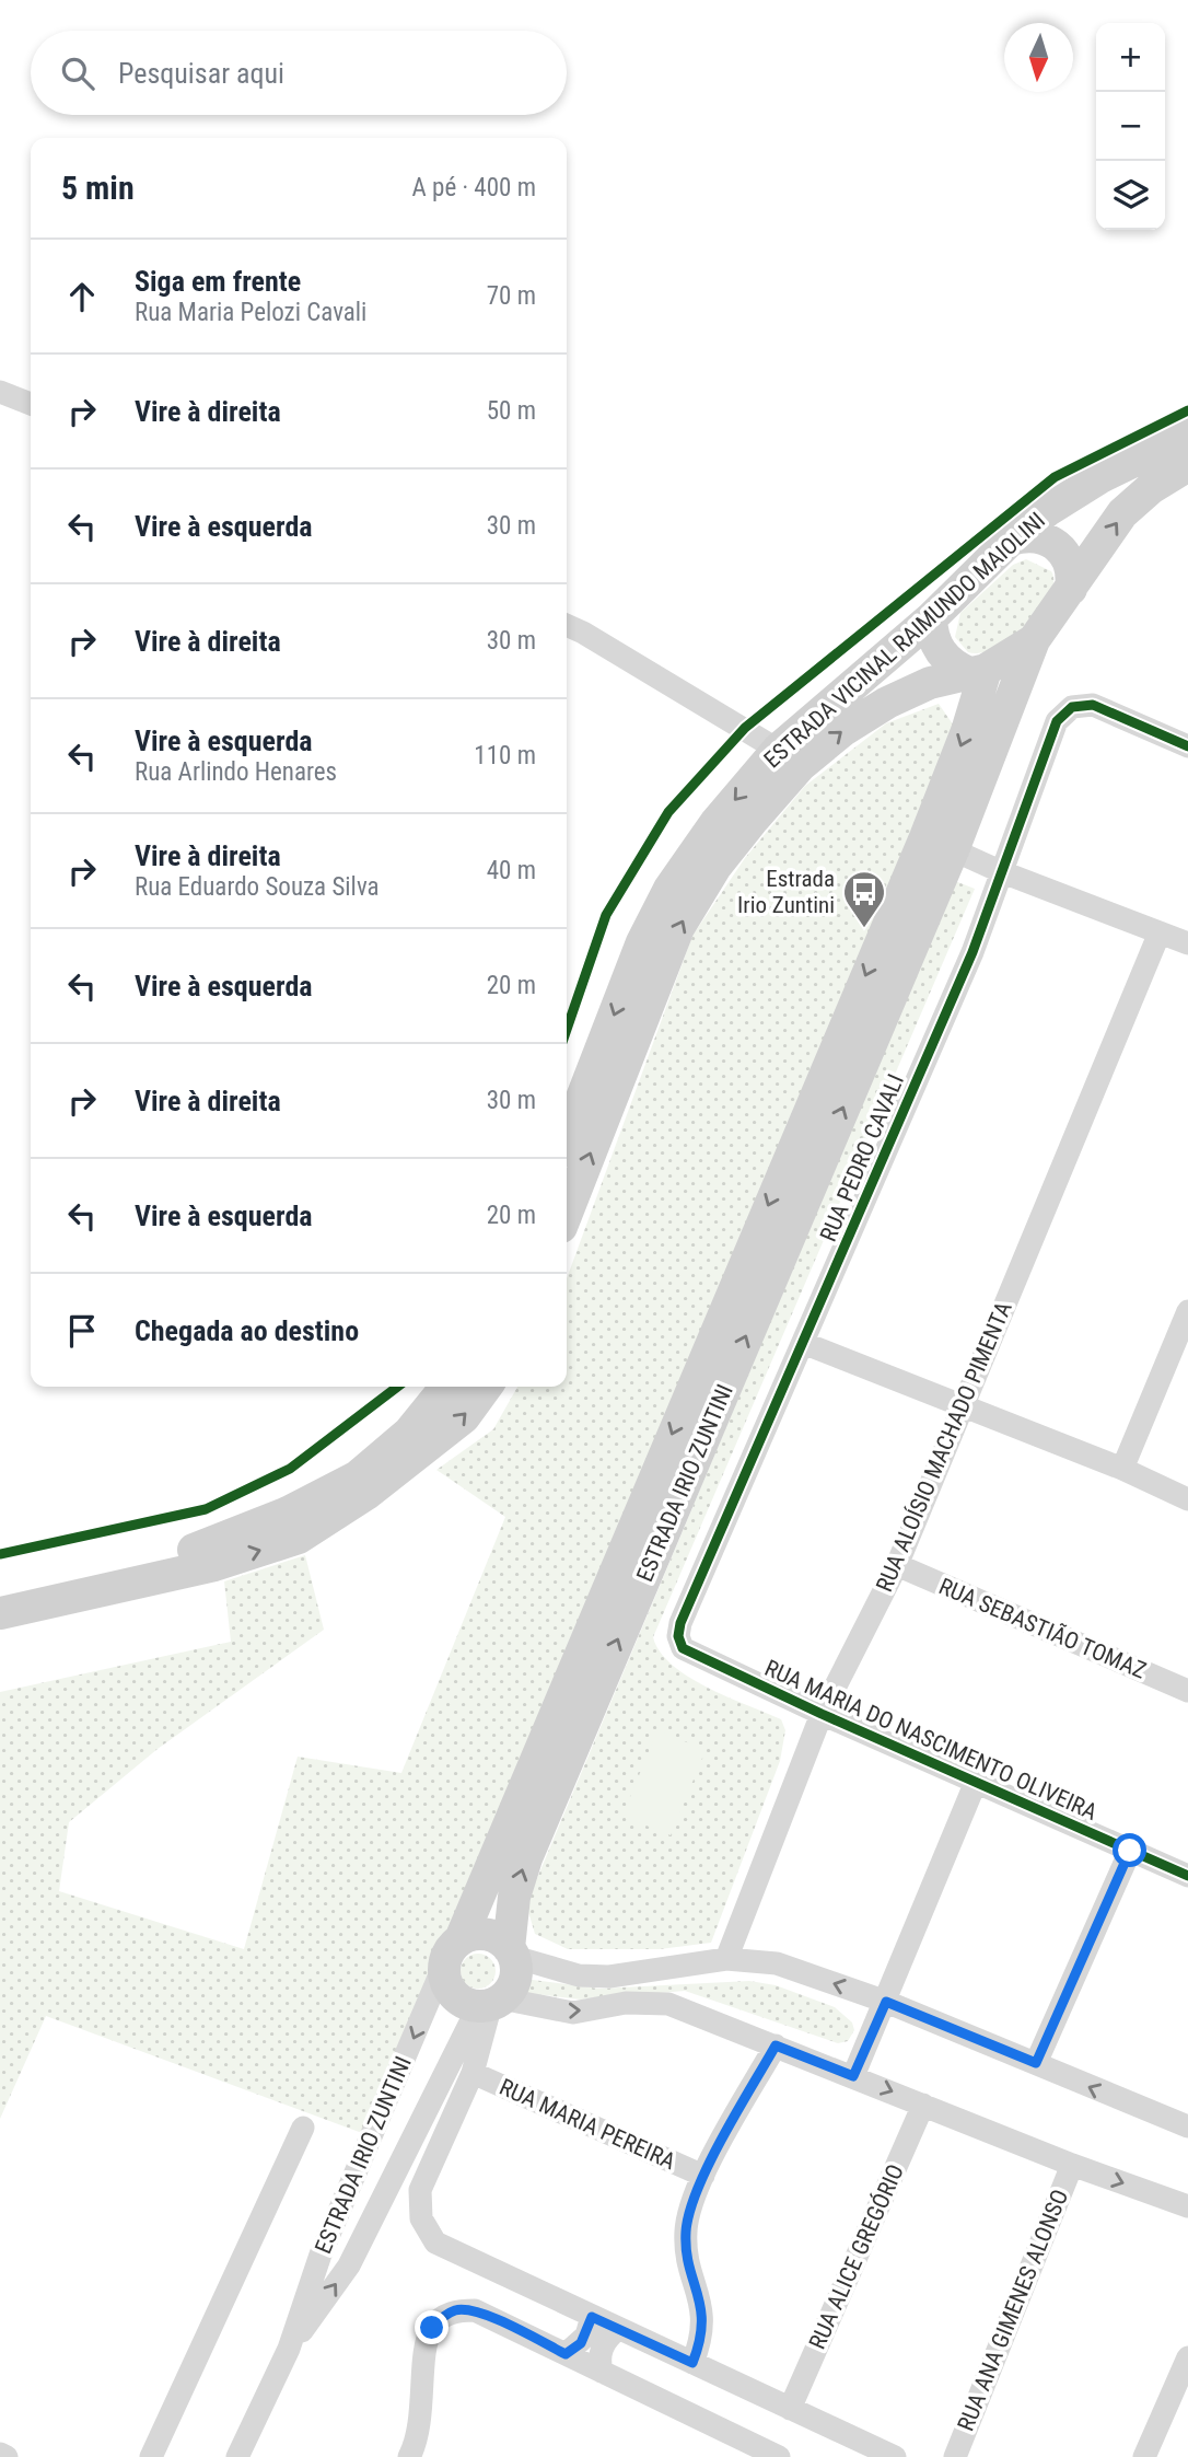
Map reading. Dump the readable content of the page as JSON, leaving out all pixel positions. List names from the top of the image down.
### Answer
{
  "streets": {
    "main road": ["ESTRADA VICINAL RAIMUNDO MAIOLINI", "ESTRADA IRIO ZUNTINI"],
    "street": [
      "RUA PEDRO CAVALI",
      "RUA ALOÍSIO MACHADO PIMENTA",
      "RUA SEBASTIÃO TOMAZ",
      "RUA MARIA DO NASCIMENTO OLIVEIRA",
      "RUA MARIA PEREIRA",
      "RUA ALICE GREGÓRIO",
      "RUA ANA GIMENES ALONSO"
    ]
  },
  "crossings": [
    ["ESTRADA VICINAL RAIMUNDO MAIOLINI", "ESTRADA IRIO ZUNTINI"],
    ["RUA PEDRO CAVALI", "RUA MARIA DO NASCIMENTO OLIVEIRA"],
    ["RUA ALOÍSIO MACHADO PIMENTA", "RUA SEBASTIÃO TOMAZ"],
    ["RUA ALOÍSIO MACHADO PIMENTA", "RUA MARIA DO NASCIMENTO OLIVEIRA"]
  ],
  "places": {
    "bus stop": ["Estrada Irio Zuntini"]
  },
  "north": "bottom",
  "page": {
    "map_buttons": ["+", "−"],
    "search": "Pesquisar aqui",
    "heading": ["5 min", "A pé · 400 m"],
    "list": [
      ["Siga em frente", "Rua Maria Pelozi Cavali", "70 m"],
      ["Vire à direita", "50 m"],
      ["Vire à esquerda", "30 m"],
      ["Vire à direita", "30 m"],
      ["Vire à esquerda", "Rua Arlindo Henares", "110 m"],
      ["Vire à direita", "Rua Eduardo Souza Silva", "40 m"],
      ["Vire à esquerda", "20 m"],
      ["Vire à direita", "30 m"],
      ["Vire à esquerda", "20 m"],
      "Chegada ao destino"
    ]
  }
}
